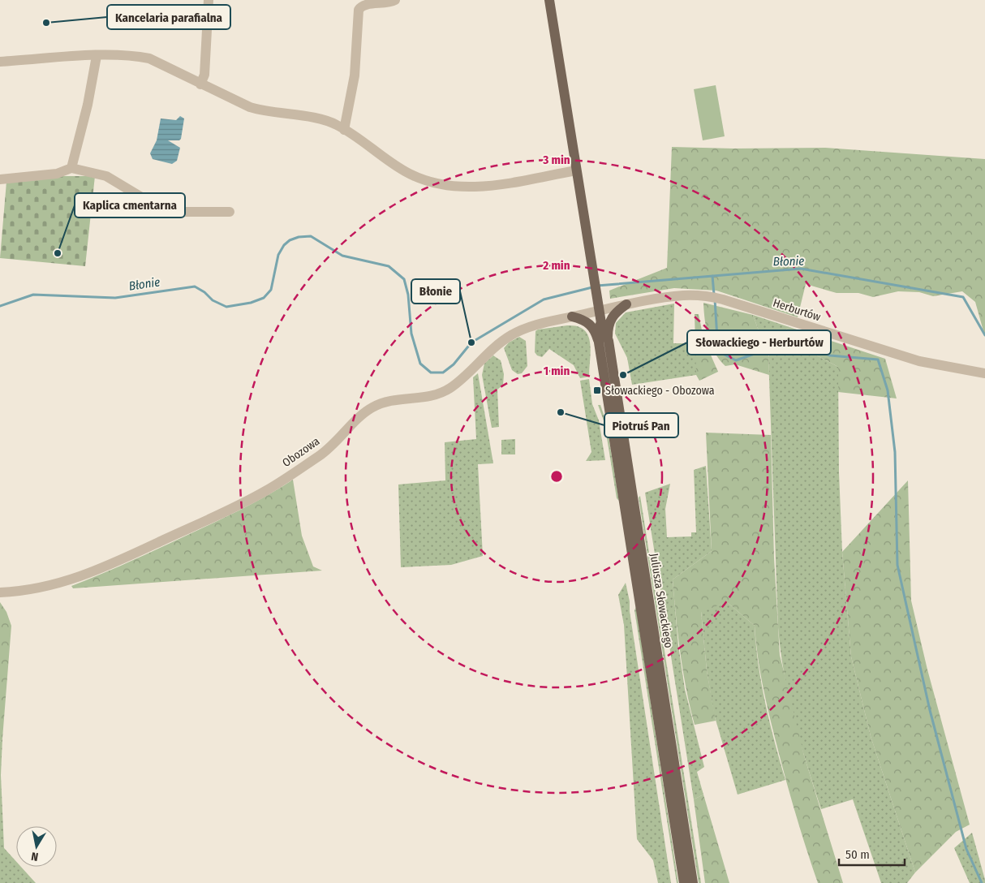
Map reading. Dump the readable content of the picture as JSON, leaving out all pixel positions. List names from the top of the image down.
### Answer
{
  "streets": {
    "main road": ["Juliusza Słowackiego"],
    "street": ["Herburtów", "Obozowa"]
  },
  "crossings": [
    ["Herburtów", "Obozowa"],
    ["Herburtów", "Juliusza Słowackiego"],
    ["Obozowa", "Juliusza Słowackiego"]
  ],
  "water": ["Błonie"],
  "places": {
    "other": [
      "Kancelaria parafialna",
      "Kaplica cmentarna",
      "Błonie",
      "Słowackiego - Herburtów",
      "Piotruś Pan"
    ],
    "transit": ["Słowackiego - Obozowa"]
  },
  "scale_bar": "50 m",
  "north": "bottom",
  "rings": ["3 min", "2 min", "1 min"]
}
